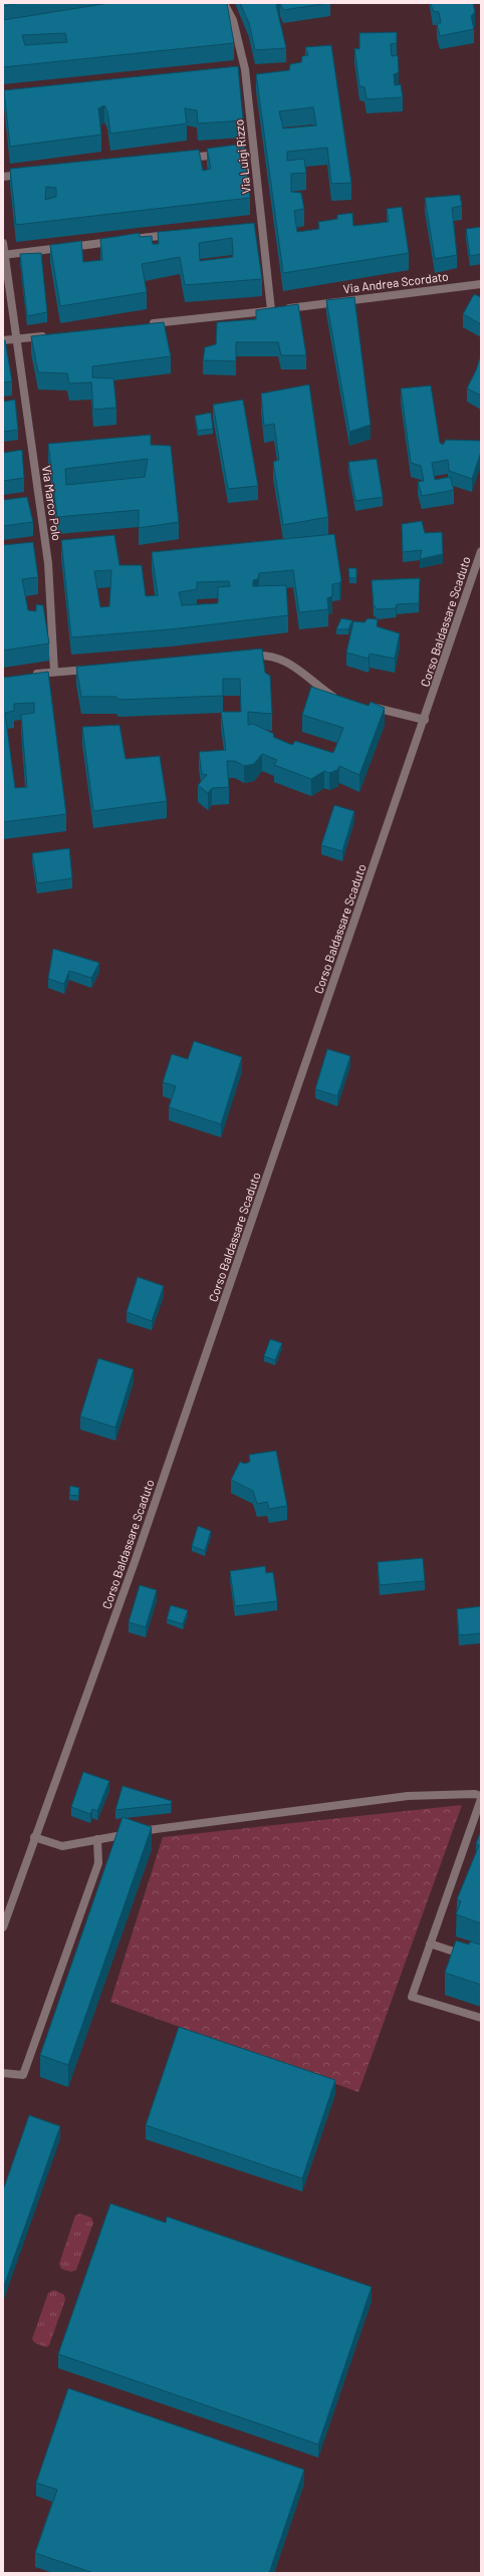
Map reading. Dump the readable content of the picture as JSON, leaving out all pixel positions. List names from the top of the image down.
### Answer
{
  "streets": {
    "street": [
      "Via Luigi Rizzo",
      "Via Andrea Scordato",
      "Via Marco Polo",
      "Corso Baldassare Scaduto"
    ]
  },
  "crossings": [
    ["Via Luigi Rizzo", "Via Andrea Scordato"]
  ]
}
